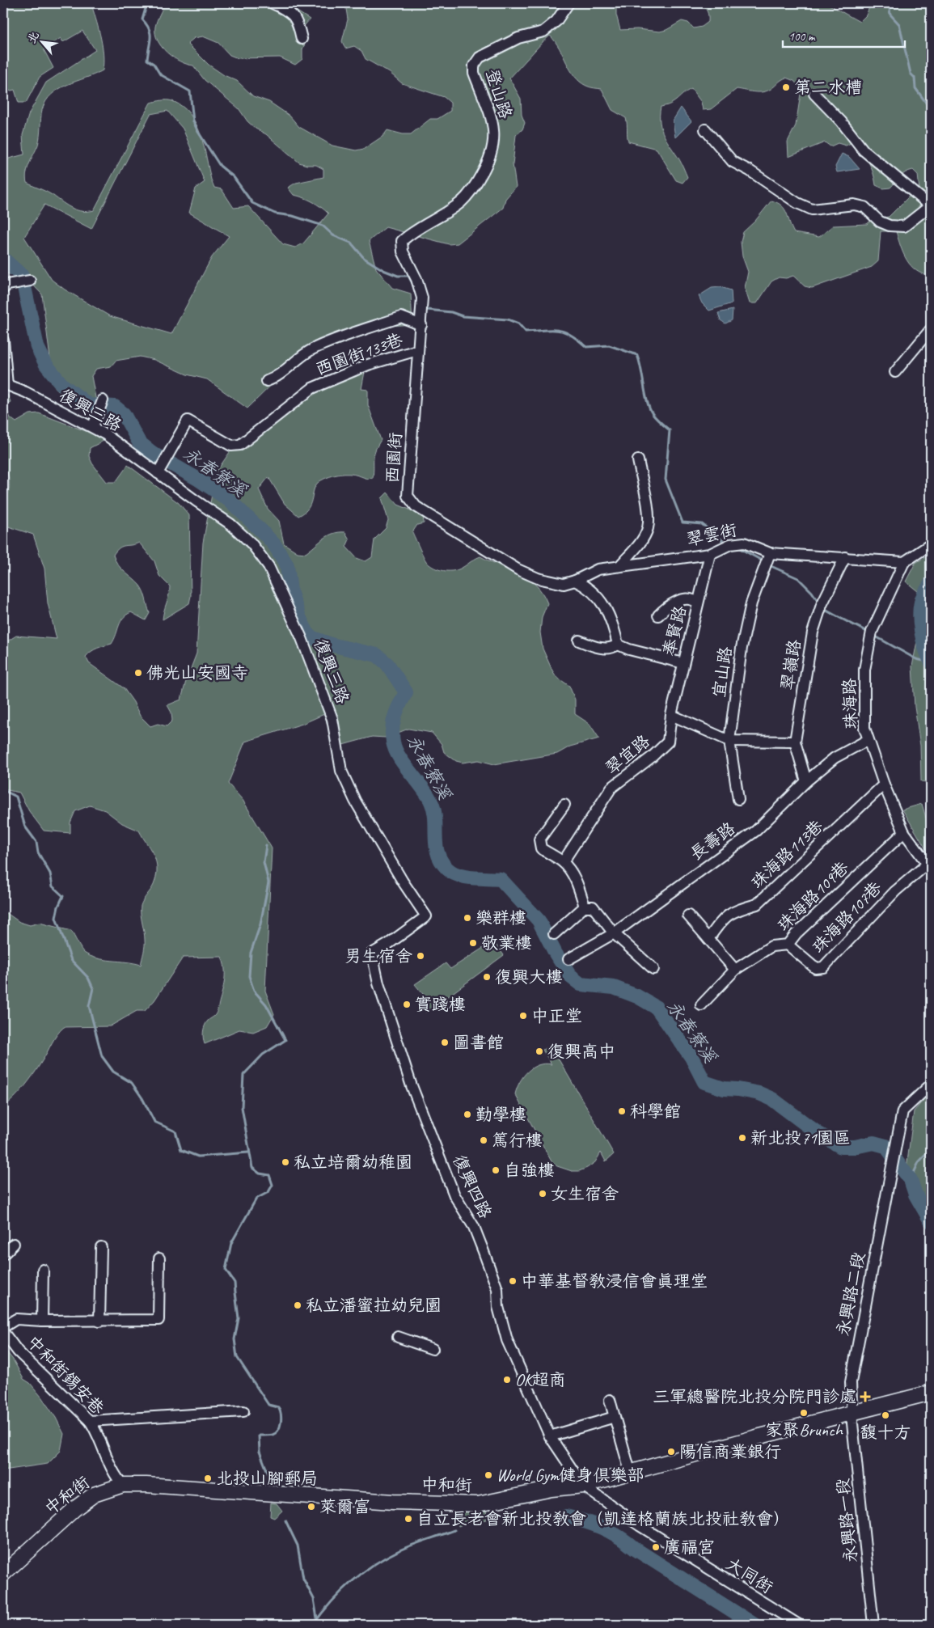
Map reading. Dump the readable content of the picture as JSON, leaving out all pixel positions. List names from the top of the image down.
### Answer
{
  "streets": {
    "street": [
      "登山路",
      "西園街133巷",
      "復興三路",
      "西園街",
      "翠雲街",
      "奉賢路",
      "翠嶺路",
      "宜山路",
      "珠海路",
      "翠宜路",
      "長壽路",
      "珠海路113巷",
      "珠海路109巷",
      "珠海路107巷",
      "復興四路",
      "永興路二段",
      "中和街錫安巷",
      "中和街",
      "永興路一段",
      "大同街"
    ]
  },
  "crossings": [
    ["登山路", "西園街"],
    ["西園街133巷", "復興三路"],
    ["西園街133巷", "西園街"],
    ["復興三路", "復興四路"],
    ["西園街", "翠雲街"],
    ["翠雲街", "奉賢路"],
    ["翠雲街", "翠嶺路"],
    ["翠雲街", "宜山路"],
    ["翠雲街", "珠海路"],
    ["奉賢路", "翠宜路"],
    ["翠嶺路", "長壽路"],
    ["珠海路", "長壽路"],
    ["珠海路", "珠海路113巷"],
    ["珠海路", "珠海路109巷"],
    ["珠海路", "珠海路107巷"],
    ["珠海路109巷", "珠海路107巷"],
    ["復興四路", "中和街"],
    ["復興四路", "大同街"],
    ["永興路二段", "中和街"],
    ["永興路二段", "永興路一段"],
    ["中和街錫安巷", "中和街"],
    ["中和街", "永興路一段"],
    ["中和街", "大同街"]
  ],
  "water": ["永春寮溪"],
  "places": {
    "other": [
      "第二水槽",
      "佛光山安國寺",
      "樂群樓",
      "敬業樓",
      "男生宿舍",
      "復興大樓",
      "實踐樓",
      "中正堂",
      "圖書館",
      "復興高中",
      "科學館",
      "勤學樓",
      "新北投71園區",
      "篤行樓",
      "私立培爾幼稚園",
      "自強樓",
      "女生宿舍",
      "中華基督教浸信會真理堂",
      "私立潘蜜拉幼兒園",
      "OK超商",
      "家聚Brunch",
      "馥十方",
      "陽信商業銀行",
      "World Gym健身俱樂部",
      "北投山腳郵局",
      "萊爾富",
      "自立長老會新北投教會（凱達格蘭族北投社教會）",
      "廣福宮"
    ],
    "health": ["三軍總醫院北投分院門診處"]
  },
  "scale_bar": "100 m",
  "north": "top left"
}
